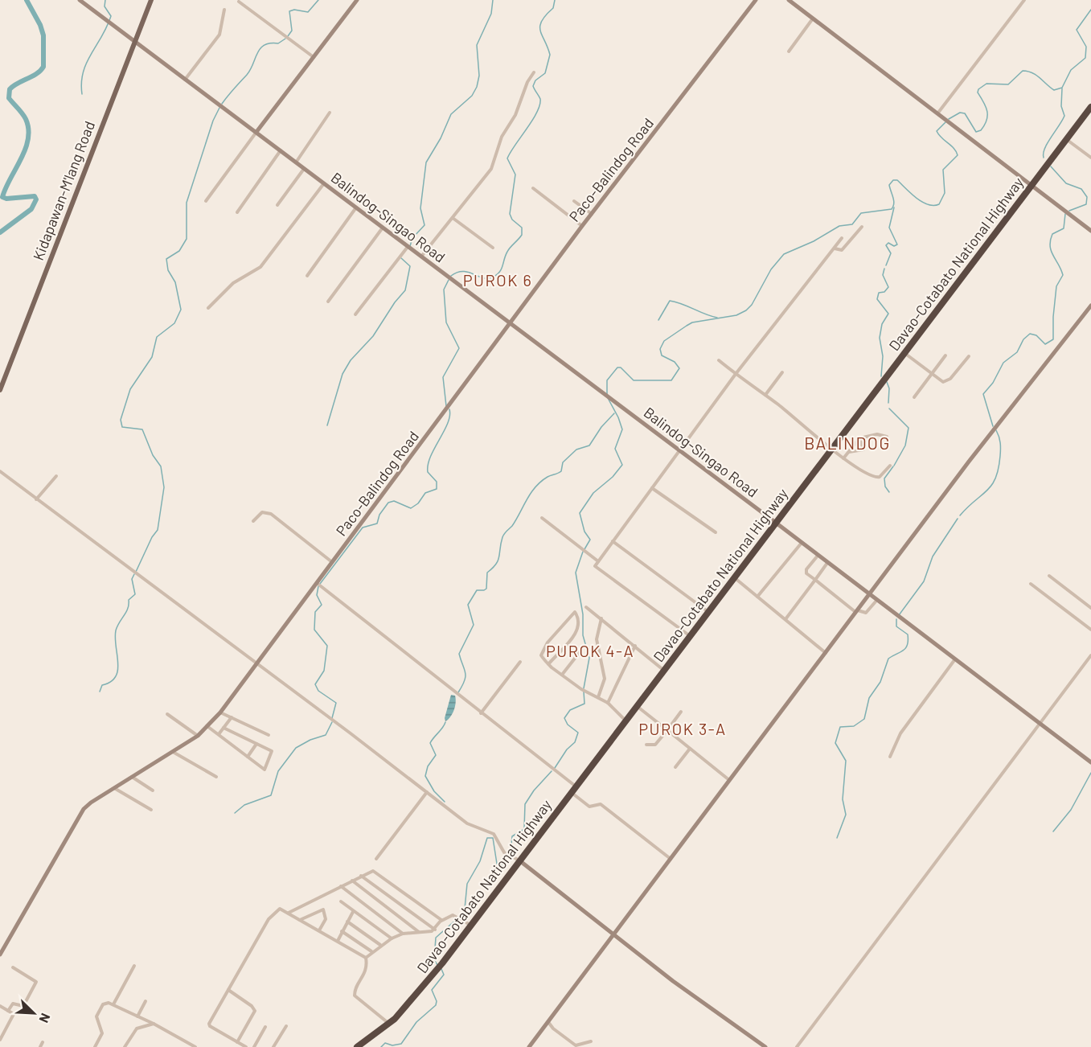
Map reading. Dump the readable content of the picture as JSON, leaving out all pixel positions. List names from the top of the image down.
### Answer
{
  "streets": {
    "highway": ["Davao-Cotabato National Highway"],
    "main road": ["Kidapawan-M'lang Road"],
    "street": ["Paco-Balindog Road", "Balindog-Singao Road"]
  },
  "crossings": [
    ["Paco-Balindog Road", "Balindog-Singao Road"],
    ["Kidapawan-M'lang Road", "Balindog-Singao Road"],
    ["Balindog-Singao Road", "Davao-Cotabato National Highway"]
  ],
  "districts": [
    "PUROK 6",
    "BALINDOG",
    "PUROK 4-A",
    "PUROK 3-A"
  ],
  "north": "bottom right"
}
